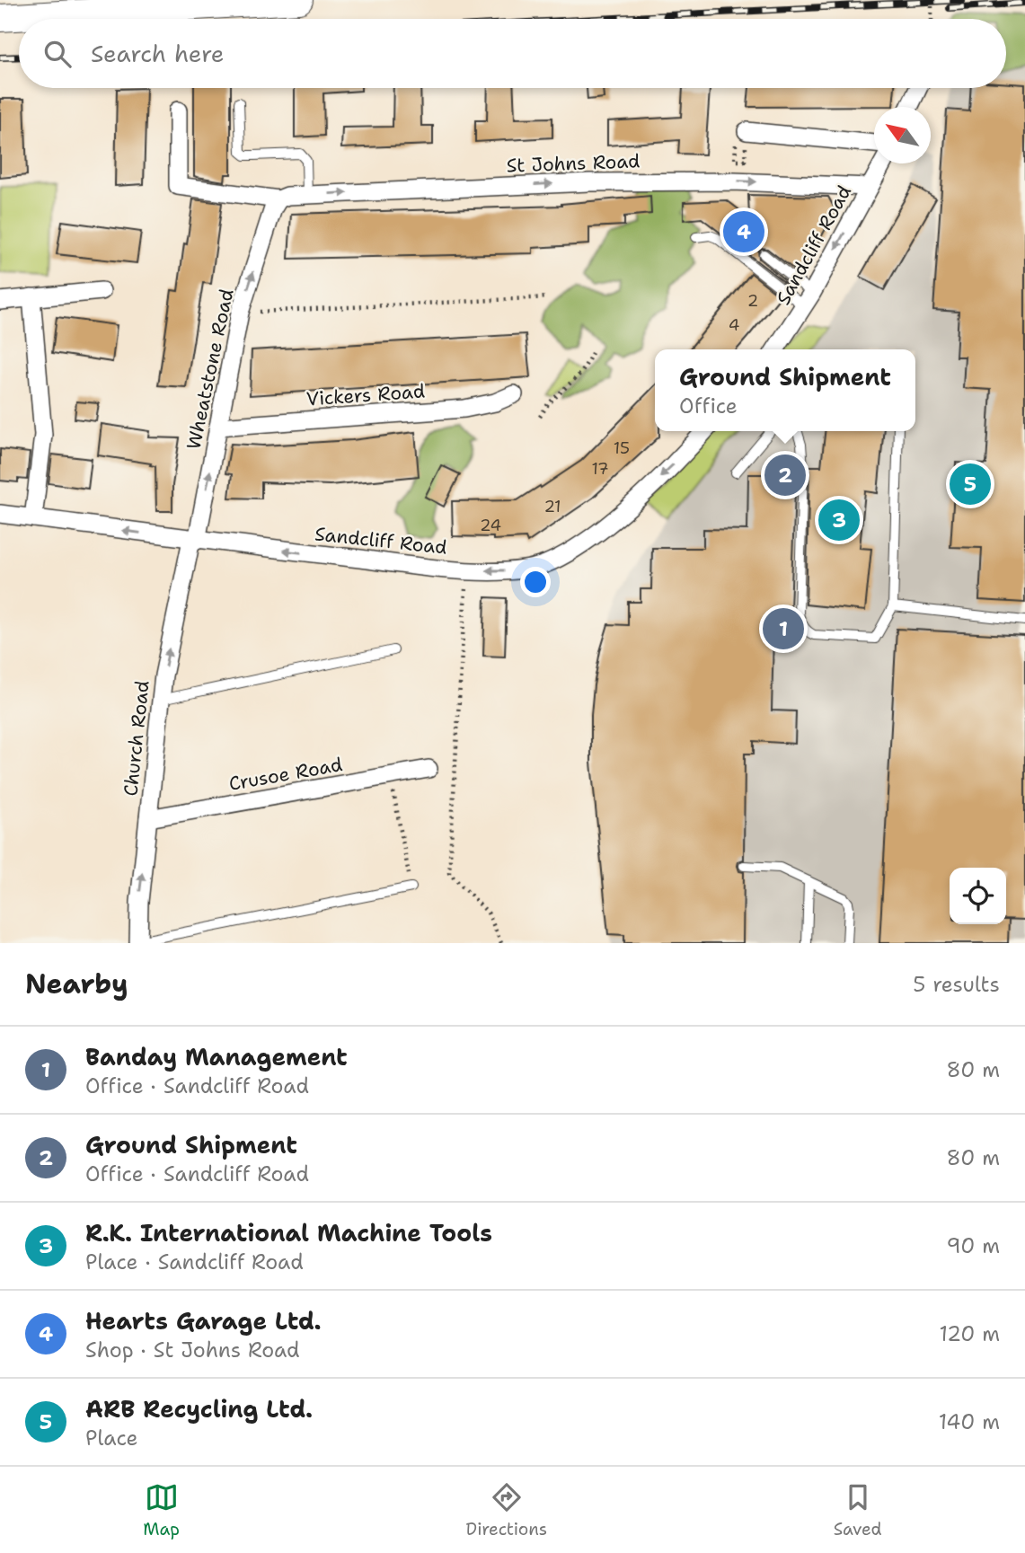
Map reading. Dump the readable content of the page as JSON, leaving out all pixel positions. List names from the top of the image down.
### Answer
{
  "streets": {
    "street": [
      "St Johns Road",
      "Sandcliff Road",
      "Wheatstone Road",
      "Vickers Road",
      "Church Road",
      "Crusoe Road"
    ]
  },
  "crossings": [
    ["St Johns Road", "Sandcliff Road"],
    ["St Johns Road", "Wheatstone Road"],
    ["Sandcliff Road", "Wheatstone Road"],
    ["Sandcliff Road", "Church Road"],
    ["Wheatstone Road", "Vickers Road"],
    ["Wheatstone Road", "Church Road"],
    ["Church Road", "Crusoe Road"]
  ],
  "one_way": [
    "St Johns Road",
    "Sandcliff Road",
    "Wheatstone Road",
    "Church Road"
  ],
  "house_numbers": [
    "2",
    "4",
    "15",
    "17",
    "21",
    "24"
  ],
  "north": "top left",
  "page": {
    "search": "Search here",
    "pins": [
      "4",
      "2",
      "5",
      "3",
      "1"
    ],
    "popup": ["Ground Shipment", "Office"],
    "heading": ["Nearby", "5 results"],
    "list": [
      {
        "mark": "1",
        "name": "Banday Management",
        "note": "Office · Sandcliff Road",
        "value": "80 m"
      },
      {
        "mark": "2",
        "name": "Ground Shipment",
        "note": "Office · Sandcliff Road",
        "value": "80 m"
      },
      {
        "mark": "3",
        "name": "R.K. International Machine Tools",
        "note": "Place · Sandcliff Road",
        "value": "90 m"
      },
      {
        "mark": "4",
        "name": "Hearts Garage Ltd.",
        "note": "Shop · St Johns Road",
        "value": "120 m"
      },
      {
        "mark": "5",
        "name": "ARB Recycling Ltd.",
        "note": "Place",
        "value": "140 m"
      }
    ],
    "nav": ["Map", "Directions", "Saved"]
  }
}
